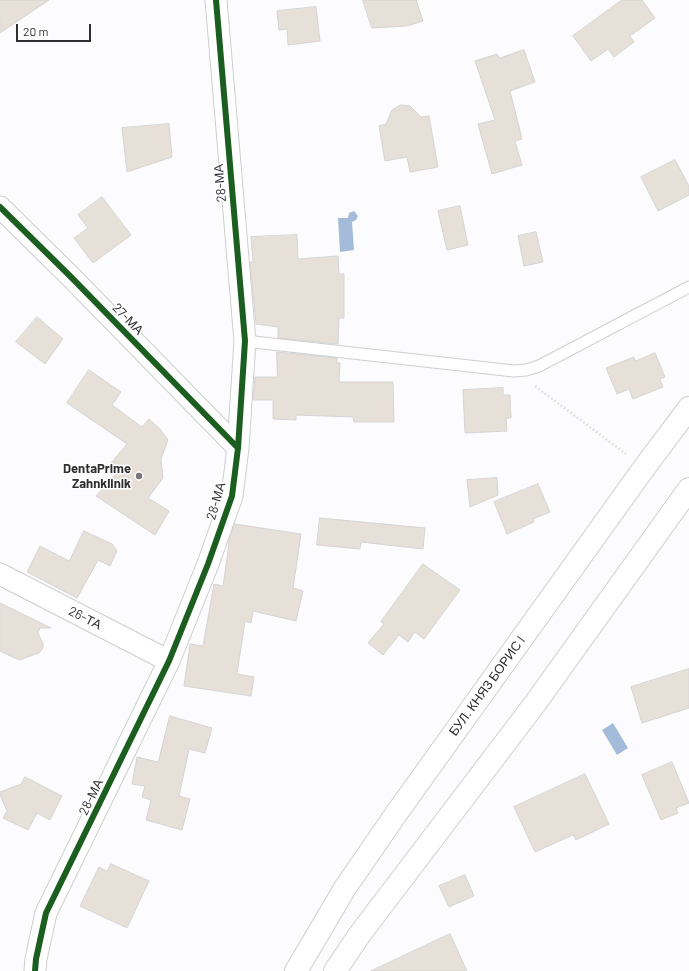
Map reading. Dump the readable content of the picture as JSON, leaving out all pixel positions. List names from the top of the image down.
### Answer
{
  "streets": {
    "highway": ["БУЛ. КНЯЗ БОРИС I"],
    "street": ["28-МА", "27-МА", "26-ТА"]
  },
  "crossings": [
    ["28-МА", "27-МА"],
    ["28-МА", "26-ТА"]
  ],
  "places": ["DentaPrime Zahnklinik"],
  "scale_bar": "20 m"
}
